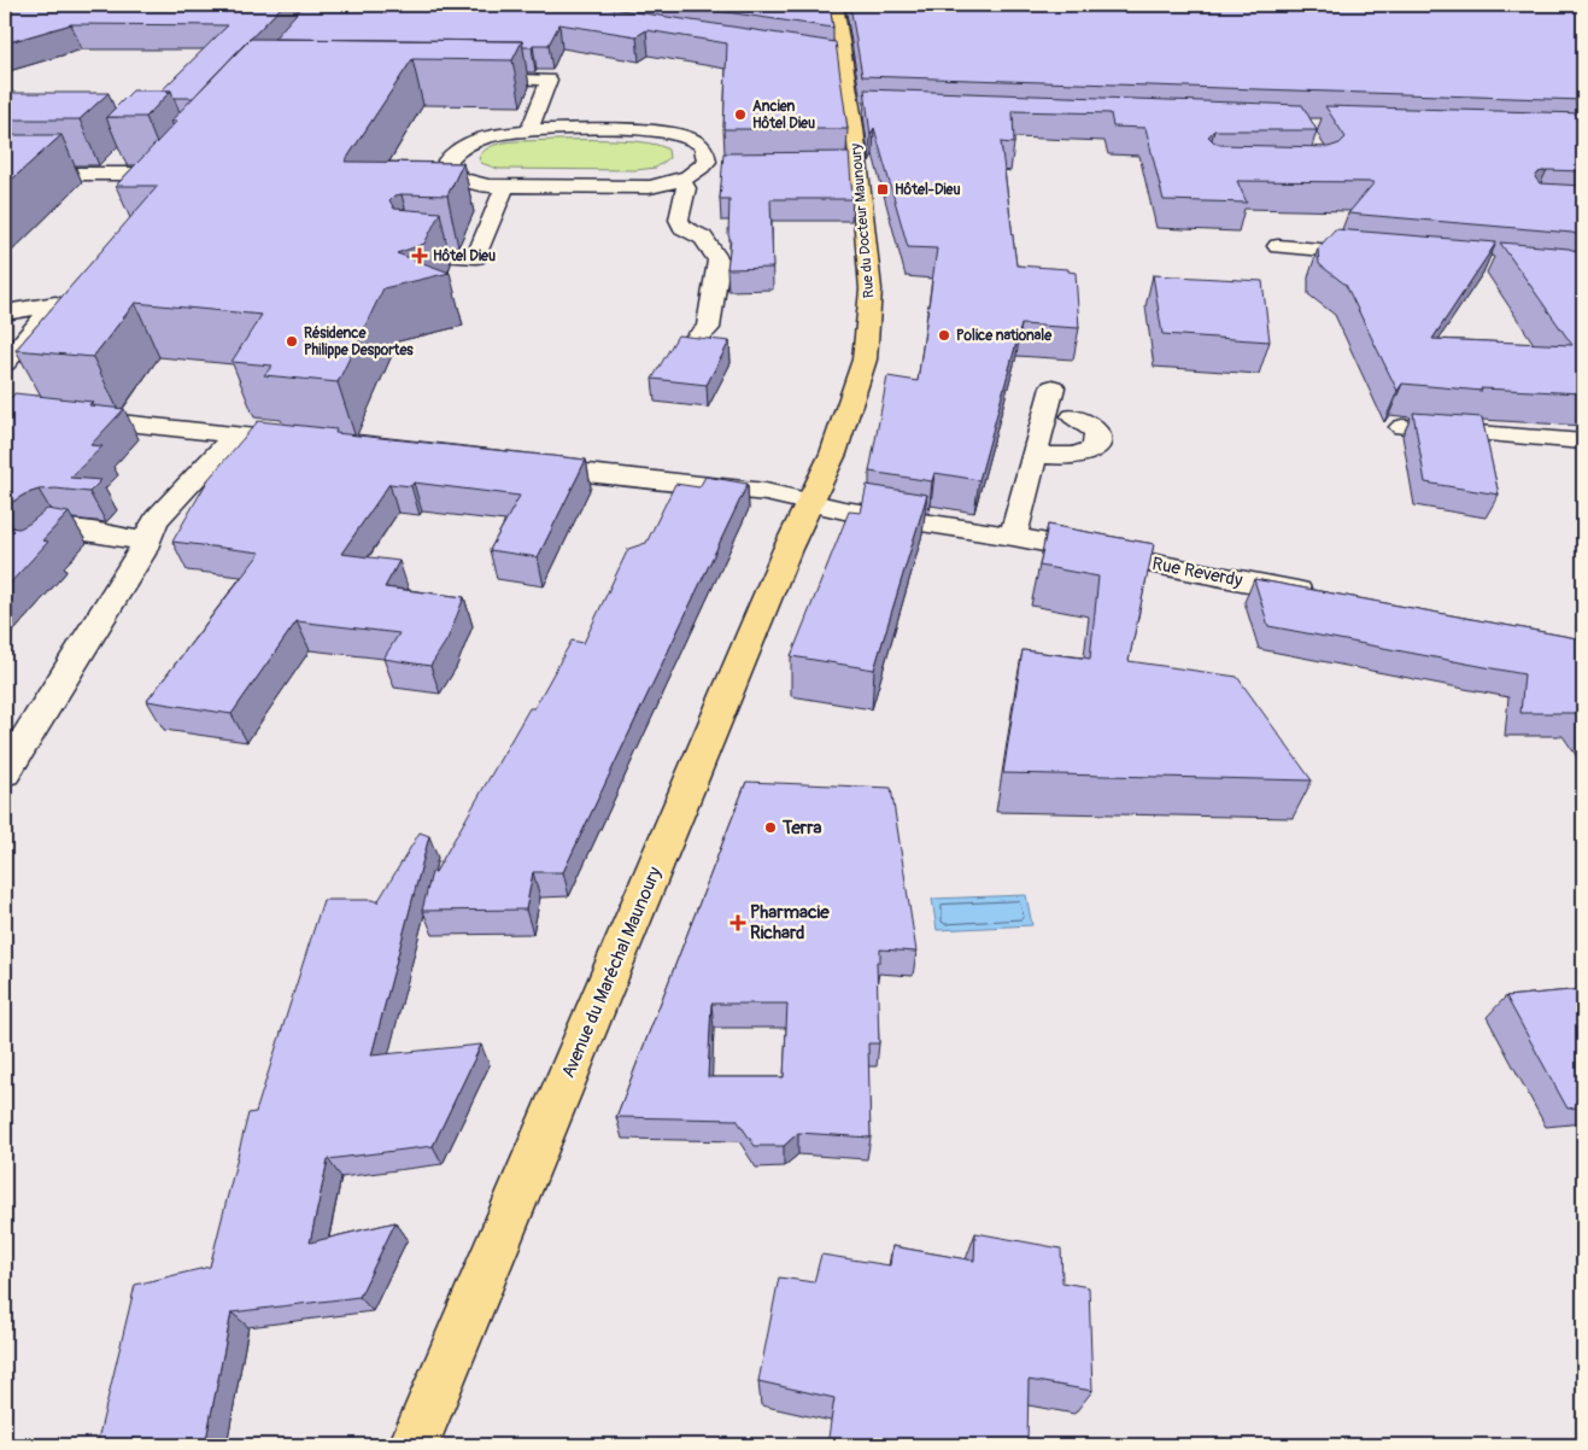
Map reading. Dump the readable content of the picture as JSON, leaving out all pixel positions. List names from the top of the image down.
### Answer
{
  "streets": {
    "main road": ["Rue du Docteur Maunoury", "Avenue du Maréchal Maunoury"],
    "street": ["Rue Reverdy"]
  },
  "crossings": [
    ["Rue du Docteur Maunoury", "Rue Reverdy"],
    ["Rue du Docteur Maunoury", "Avenue du Maréchal Maunoury"],
    ["Rue Reverdy", "Avenue du Maréchal Maunoury"]
  ],
  "places": {
    "other": [
      "Ancien Hôtel Dieu",
      "Police nationale",
      "Résidence Philippe Desportes",
      "Terra"
    ],
    "transit": ["Hôtel-Dieu"],
    "health": ["Hôtel Dieu", "Pharmacie Richard"]
  }
}
